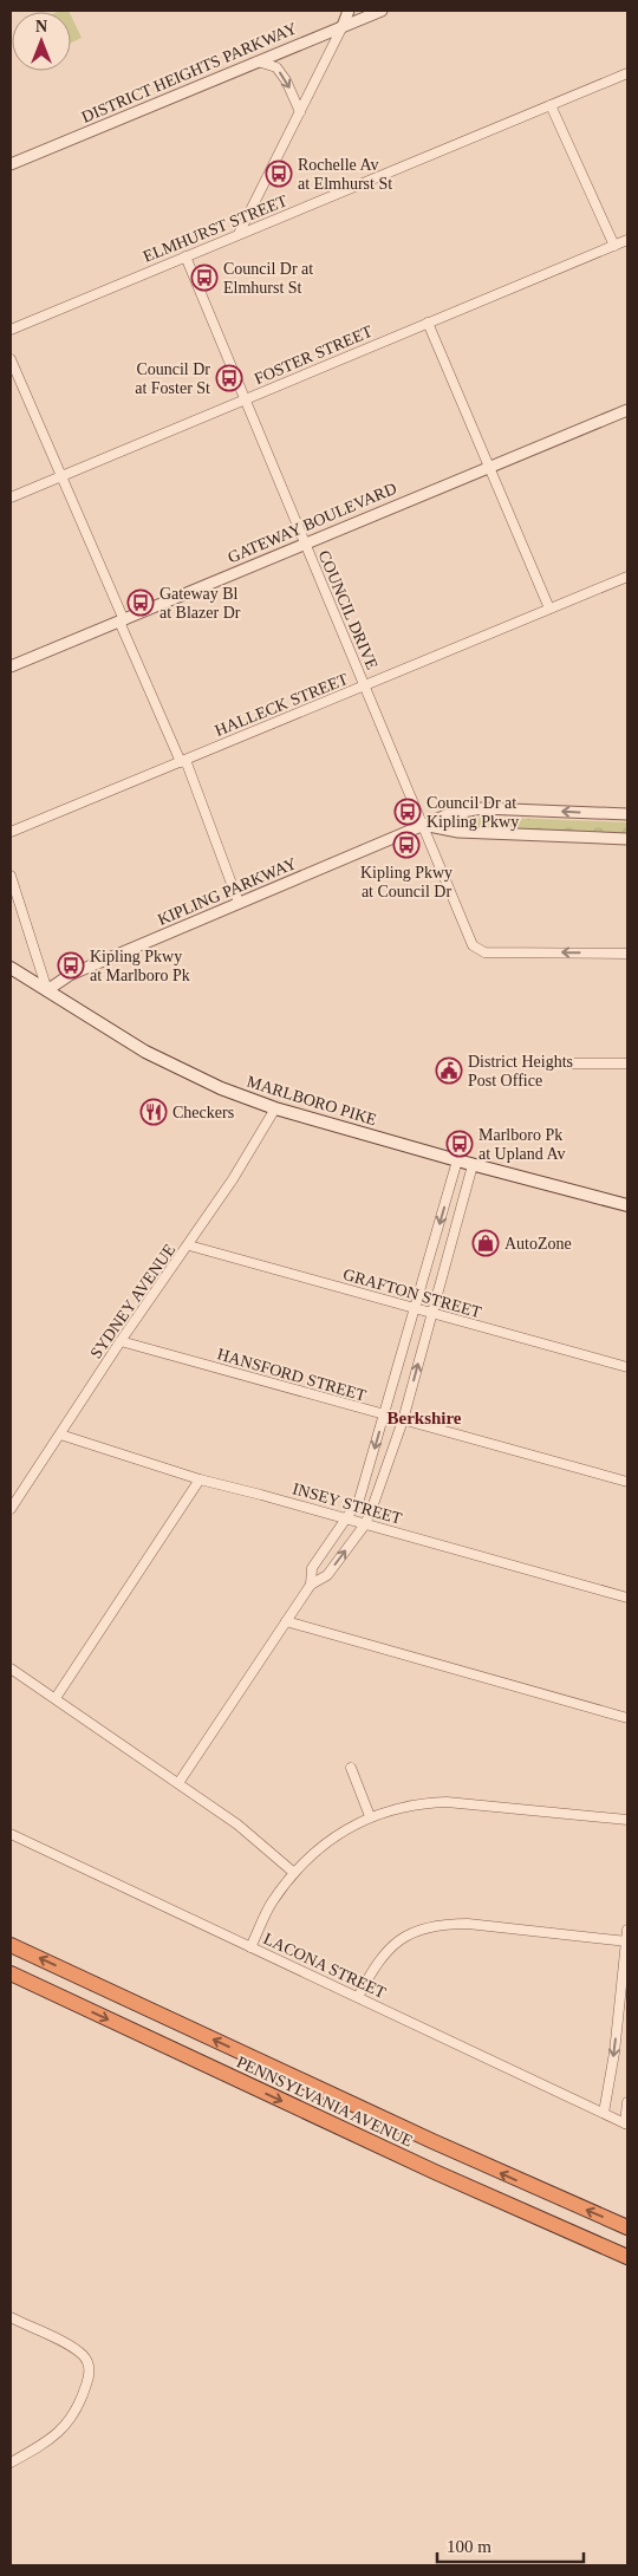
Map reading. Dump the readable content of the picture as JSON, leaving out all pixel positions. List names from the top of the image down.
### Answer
{
  "streets": {
    "highway": ["PENNSYLVANIA AVENUE"],
    "main road": ["MARLBORO PIKE"],
    "street": [
      "DISTRICT HEIGHTS PARKWAY",
      "ELMHURST STREET",
      "FOSTER STREET",
      "GATEWAY BOULEVARD",
      "COUNCIL DRIVE",
      "HALLECK STREET",
      "KIPLING PARKWAY",
      "GRAFTON STREET",
      "SYDNEY AVENUE",
      "HANSFORD STREET",
      "INSEY STREET",
      "LACONA STREET"
    ]
  },
  "crossings": [
    ["ELMHURST STREET", "COUNCIL DRIVE"],
    ["FOSTER STREET", "COUNCIL DRIVE"],
    ["GATEWAY BOULEVARD", "COUNCIL DRIVE"],
    ["COUNCIL DRIVE", "HALLECK STREET"],
    ["COUNCIL DRIVE", "KIPLING PARKWAY"],
    ["KIPLING PARKWAY", "MARLBORO PIKE"],
    ["MARLBORO PIKE", "SYDNEY AVENUE"],
    ["GRAFTON STREET", "SYDNEY AVENUE"],
    ["SYDNEY AVENUE", "HANSFORD STREET"],
    ["SYDNEY AVENUE", "INSEY STREET"]
  ],
  "districts": ["Berkshire"],
  "places": {
    "bus stop": [
      "Rochelle Av at Elmhurst St",
      "Council Dr at Elmhurst St",
      "Council Dr at Foster St",
      "Gateway Bl at Blazer Dr",
      "Council Dr at Kipling Pkwy",
      "Kipling Pkwy at Council Dr",
      "Kipling Pkwy at Marlboro Pk",
      "Marlboro Pk at Upland Av"
    ],
    "public building": ["District Heights Post Office"],
    "restaurant": ["Checkers"],
    "shop": ["AutoZone"]
  },
  "scale_bar": "100 m",
  "north": "top"
}
